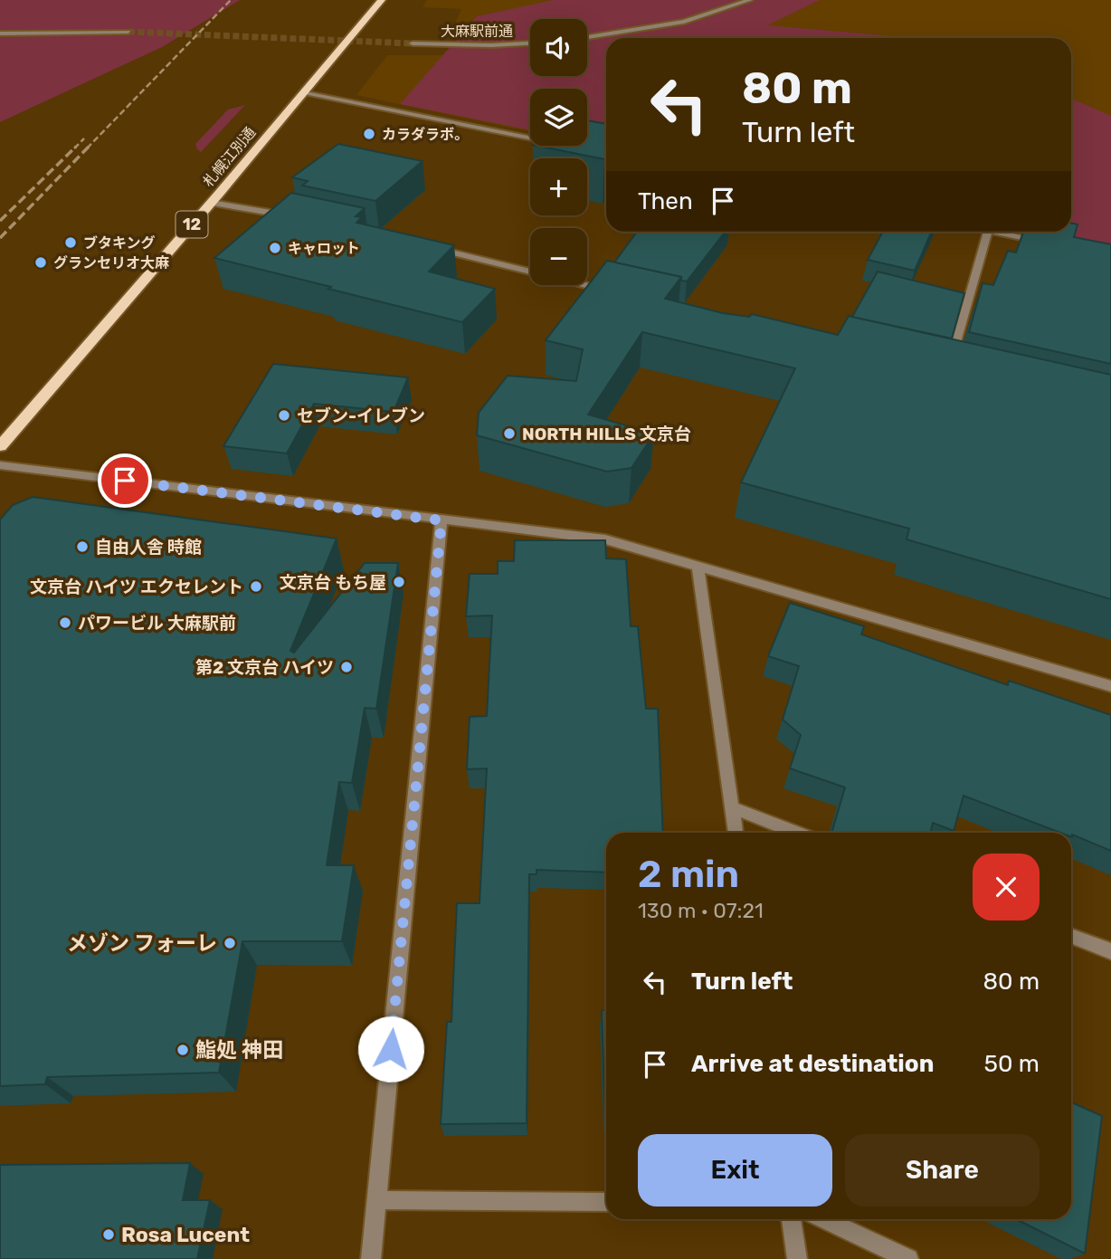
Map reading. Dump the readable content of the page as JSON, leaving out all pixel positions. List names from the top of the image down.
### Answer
{
  "streets": {
    "highway": ["札幌江別通", "12"],
    "street": ["大麻駅前通"]
  },
  "places": [
    "カラダラボ。",
    "ブタキング",
    "キャロット",
    "グランセリオ大麻",
    "セブン-イレブン",
    "NORTH HILLS 文京台",
    "自由人舎 時館",
    "文京台 もち屋",
    "文京台 ハイツ エクセレント",
    "パワービル 大麻駅前",
    "第2 文京台 ハイツ",
    "メゾン フォーレ",
    "鮨処 神田",
    "Rosa Lucent"
  ],
  "page": {
    "map_buttons": ["+", "−"],
    "turn": ["80 m", "Turn left"],
    "then": "Then",
    "heading": ["2 min", "130 m · 07:21"],
    "list": [
      {
        "name": "Turn left",
        "value": "80 m"
      },
      {
        "name": "Arrive at destination",
        "value": "50 m"
      }
    ],
    "buttons": ["Exit", "Share"]
  }
}
